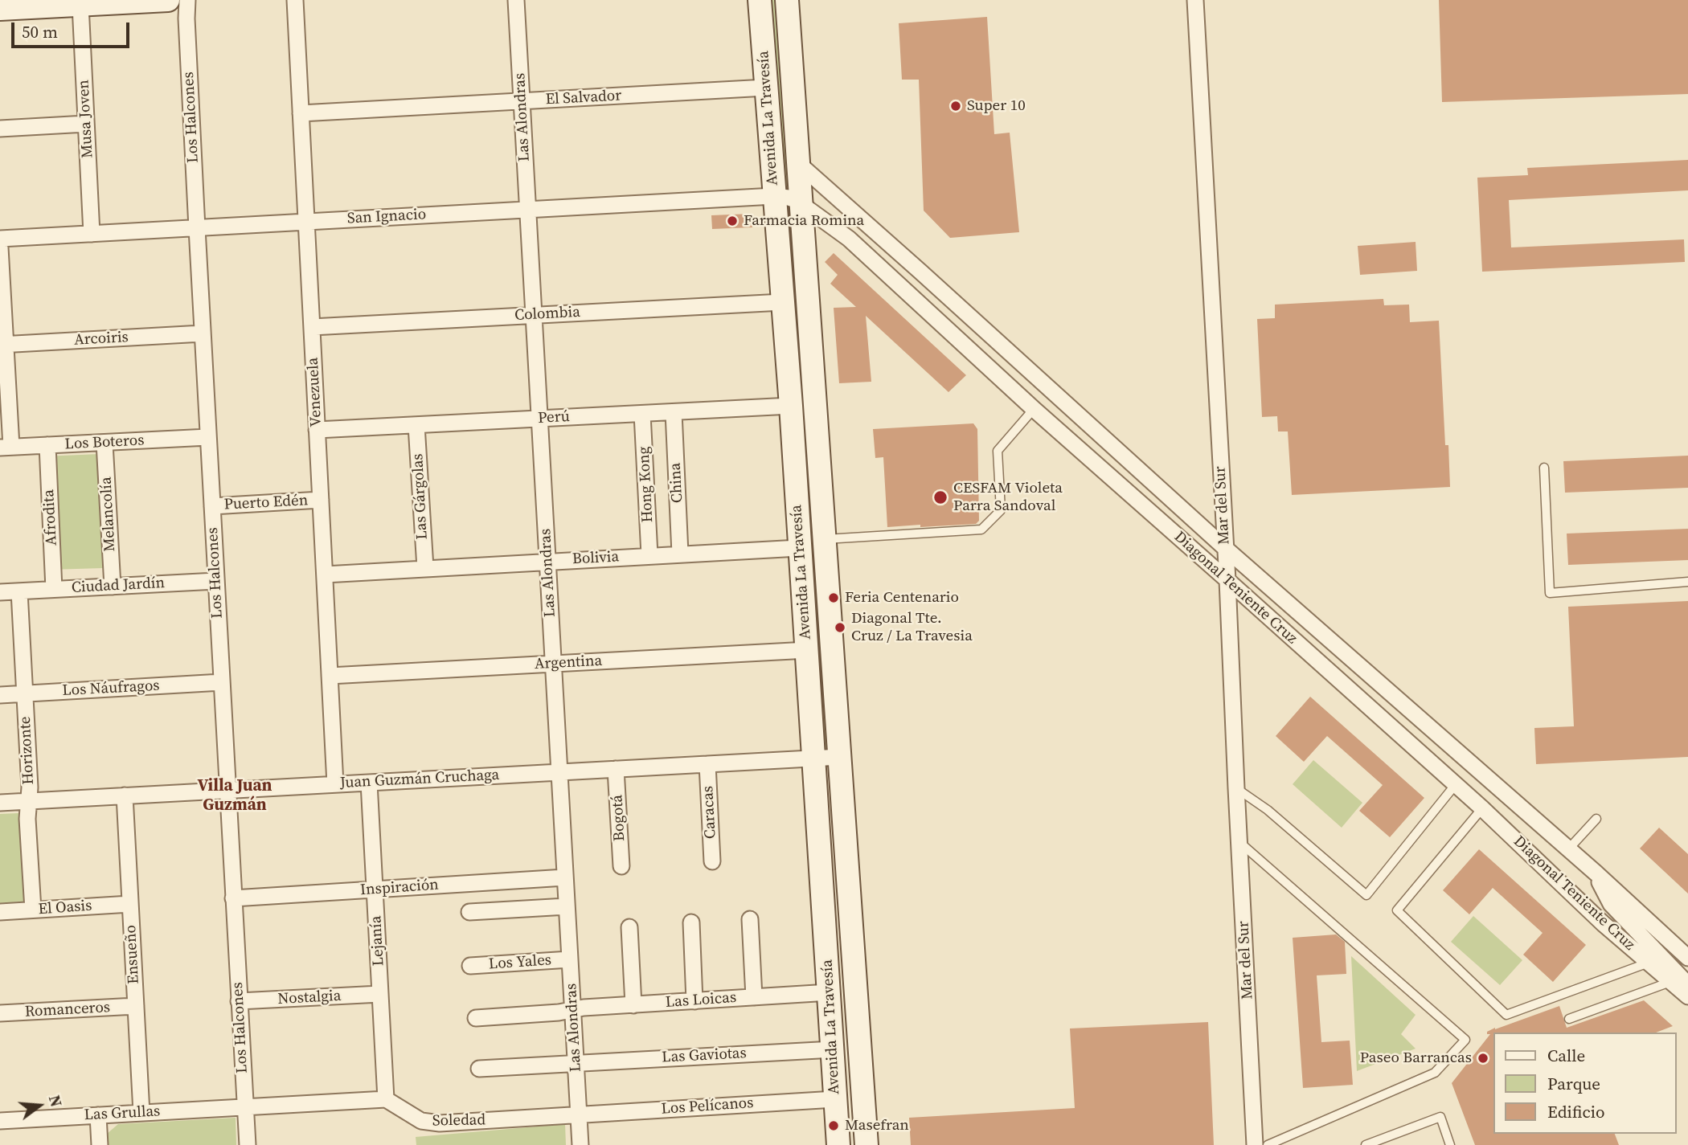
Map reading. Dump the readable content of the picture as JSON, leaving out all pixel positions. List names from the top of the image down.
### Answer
{
  "streets": {
    "street": [
      "El Salvador",
      "Los Halcones",
      "Las Alondras",
      "Avenida La Travesía",
      "Musa Joven",
      "San Ignacio",
      "Colombia",
      "Arcoiris",
      "Venezuela",
      "Perú",
      "Los Boteros",
      "China",
      "Hong Kong",
      "Las Gárgolas",
      "Puerto Edén",
      "Mar del Sur",
      "Melancolía",
      "Afrodita",
      "Bolivia",
      "Ciudad Jardín",
      "Diagonal Teniente Cruz",
      "Argentina",
      "Los Náufragos",
      "Horizonte",
      "Juan Guzmán Cruchaga",
      "Caracas",
      "Bogotá",
      "Inspiración",
      "El Oasis",
      "Lejanía",
      "Ensueño",
      "Los Yales",
      "Nostalgia",
      "Las Loicas",
      "Romanceros",
      "Las Gaviotas",
      "Los Pelícanos",
      "Las Grullas",
      "Soledad"
    ]
  },
  "crossings": [
    ["El Salvador", "Las Alondras"],
    ["El Salvador", "Avenida La Travesía"],
    ["El Salvador", "Venezuela"],
    ["Los Halcones", "San Ignacio"],
    ["Los Halcones", "Arcoiris"],
    ["Los Halcones", "Los Boteros"],
    ["Los Halcones", "Puerto Edén"],
    ["Los Halcones", "Ciudad Jardín"],
    ["Los Halcones", "Los Náufragos"],
    ["Los Halcones", "Juan Guzmán Cruchaga"],
    ["Los Halcones", "Inspiración"],
    ["Los Halcones", "Nostalgia"],
    ["Los Halcones", "Las Grullas"],
    ["Las Alondras", "San Ignacio"],
    ["Las Alondras", "Colombia"],
    ["Las Alondras", "Perú"],
    ["Las Alondras", "Bolivia"],
    ["Las Alondras", "Argentina"],
    ["Las Alondras", "Juan Guzmán Cruchaga"],
    ["Las Alondras", "Inspiración"],
    ["Las Alondras", "Los Yales"],
    ["Las Alondras", "Las Loicas"],
    ["Las Alondras", "Las Gaviotas"],
    ["Las Alondras", "Los Pelícanos"],
    ["Las Alondras", "Soledad"],
    ["Avenida La Travesía", "San Ignacio"],
    ["Avenida La Travesía", "Colombia"],
    ["Avenida La Travesía", "Perú"],
    ["Avenida La Travesía", "Bolivia"],
    ["Avenida La Travesía", "Diagonal Teniente Cruz"],
    ["Avenida La Travesía", "Argentina"],
    ["Avenida La Travesía", "Juan Guzmán Cruchaga"],
    ["Avenida La Travesía", "Las Loicas"],
    ["Avenida La Travesía", "Las Gaviotas"],
    ["Avenida La Travesía", "Los Pelícanos"],
    ["Musa Joven", "San Ignacio"],
    ["San Ignacio", "Venezuela"],
    ["San Ignacio", "Diagonal Teniente Cruz"],
    ["Colombia", "Venezuela"],
    ["Venezuela", "Perú"],
    ["Venezuela", "Puerto Edén"],
    ["Venezuela", "Bolivia"],
    ["Venezuela", "Argentina"],
    ["Venezuela", "Juan Guzmán Cruchaga"],
    ["Perú", "China"],
    ["Perú", "Hong Kong"],
    ["Perú", "Las Gárgolas"],
    ["Los Boteros", "Melancolía"],
    ["Los Boteros", "Afrodita"],
    ["China", "Bolivia"],
    ["Hong Kong", "Bolivia"],
    ["Las Gárgolas", "Bolivia"],
    ["Mar del Sur", "Diagonal Teniente Cruz"],
    ["Melancolía", "Ciudad Jardín"],
    ["Afrodita", "Ciudad Jardín"],
    ["Ciudad Jardín", "Horizonte"],
    ["Los Náufragos", "Horizonte"],
    ["Horizonte", "Juan Guzmán Cruchaga"],
    ["Horizonte", "El Oasis"],
    ["Juan Guzmán Cruchaga", "Caracas"],
    ["Juan Guzmán Cruchaga", "Bogotá"],
    ["Juan Guzmán Cruchaga", "Lejanía"],
    ["Juan Guzmán Cruchaga", "Ensueño"],
    ["Inspiración", "Lejanía"],
    ["El Oasis", "Ensueño"],
    ["Lejanía", "Nostalgia"],
    ["Lejanía", "Soledad"],
    ["Ensueño", "Romanceros"],
    ["Ensueño", "Las Grullas"],
    ["Los Pelícanos", "Soledad"]
  ],
  "districts": ["Villa Juan Guzmán"],
  "places": [
    "Super 10",
    "Farmacia Romina",
    "CESFAM Violeta Parra Sandoval",
    "Feria Centenario",
    "Diagonal Tte. Cruz / La Travesia",
    "Paseo Barrancas",
    "Masefran"
  ],
  "legend": ["Calle", "Parque", "Edificio"],
  "scale_bar": "50 m",
  "north": "right"
}
